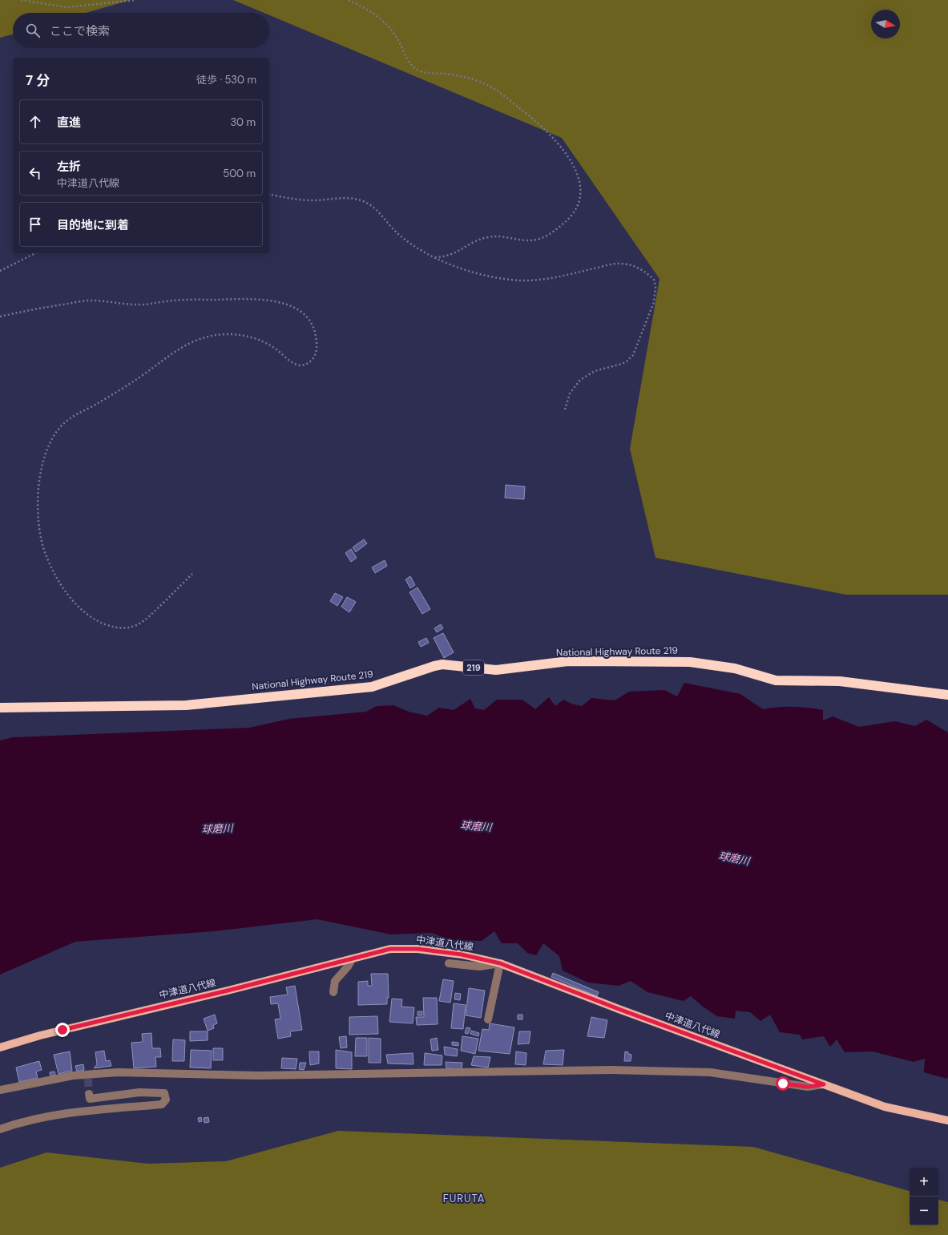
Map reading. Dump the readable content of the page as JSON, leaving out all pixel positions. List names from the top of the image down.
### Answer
{
  "streets": {
    "highway": ["National Highway Route 219", "219"],
    "main road": ["中津道八代線"]
  },
  "districts": ["FURUTA"],
  "water": ["球磨川"],
  "north": "right",
  "page": {
    "search": "ここで検索",
    "heading": ["7 分", "徒歩 · 530 m"],
    "list": [
      ["直進", "30 m"],
      ["左折", "中津道八代線", "500 m"],
      "目的地に到着"
    ],
    "map_buttons": ["+", "−"]
  }
}
